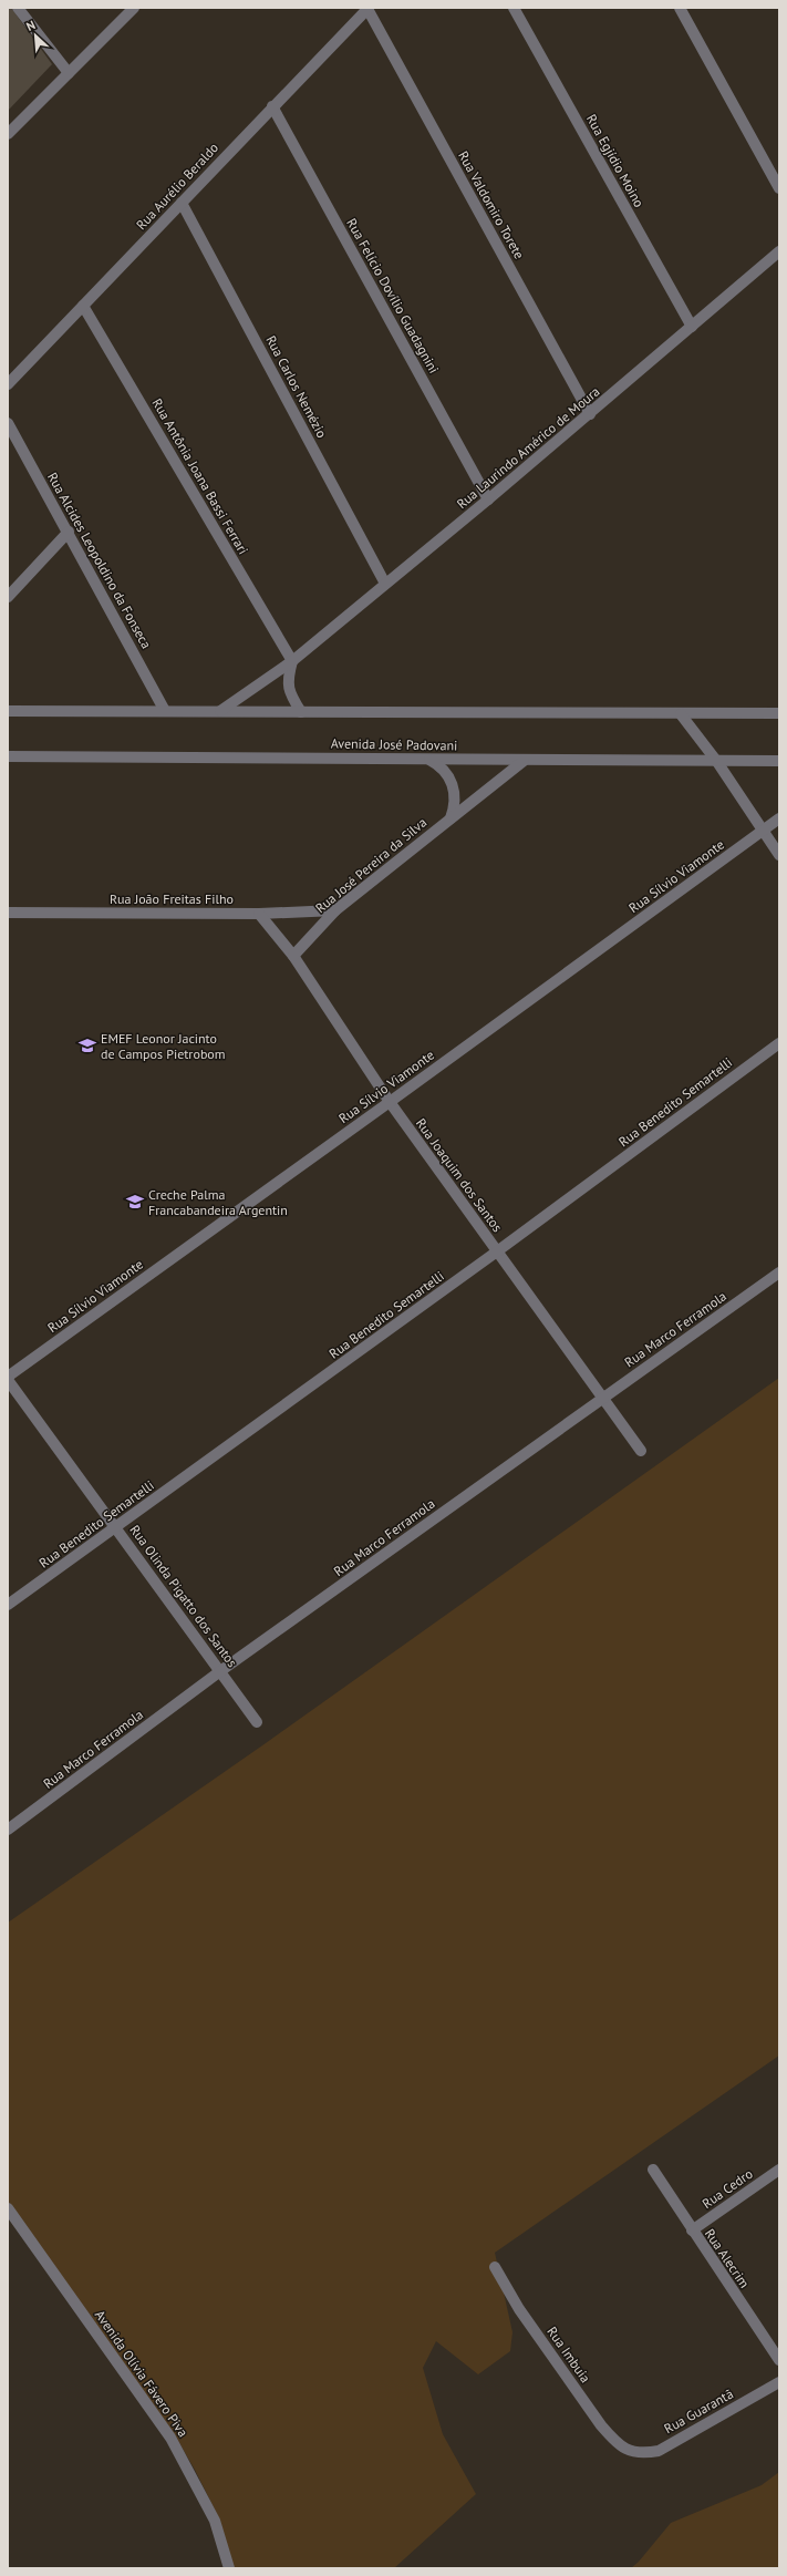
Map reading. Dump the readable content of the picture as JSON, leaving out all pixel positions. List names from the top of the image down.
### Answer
{
  "streets": {
    "street": [
      "Rua Egjídio Moino",
      "Rua Aurélio Beraldo",
      "Rua Valdomiro Torete",
      "Rua Felício Dovílio Guadagnini",
      "Rua Carlos Nemézio",
      "Rua Laurindo Américo de Moura",
      "Rua Antônia Joana Bassi Ferrari",
      "Rua Alcides Leopoldino da Fonseca",
      "Avenida José Padovani",
      "Rua José Pereira da Silva",
      "Rua Sílvio Viamonte",
      "Rua João Freitas Filho",
      "Rua Benedito Semartelli",
      "Rua Joaquim dos Santos",
      "Rua Marco Ferramola",
      "Rua Olinda Pigatto dos Santos",
      "Rua Cedro",
      "Rua Alecrim",
      "Rua Imbuia",
      "Avenida Olívia Fávero Piva",
      "Rua Guarantã"
    ]
  },
  "crossings": [
    ["Rua Egjídio Moino", "Rua Laurindo Américo de Moura"],
    ["Rua Aurélio Beraldo", "Rua Valdomiro Torete"],
    ["Rua Aurélio Beraldo", "Rua Felício Dovílio Guadagnini"],
    ["Rua Aurélio Beraldo", "Rua Carlos Nemézio"],
    ["Rua Aurélio Beraldo", "Rua Antônia Joana Bassi Ferrari"],
    ["Rua Valdomiro Torete", "Rua Laurindo Américo de Moura"],
    ["Rua Felício Dovílio Guadagnini", "Rua Laurindo Américo de Moura"],
    ["Rua Carlos Nemézio", "Rua Laurindo Américo de Moura"],
    ["Rua Laurindo Américo de Moura", "Rua Antônia Joana Bassi Ferrari"],
    ["Avenida José Padovani", "Rua José Pereira da Silva"],
    ["Rua José Pereira da Silva", "Rua João Freitas Filho"],
    ["Rua José Pereira da Silva", "Rua Joaquim dos Santos"],
    ["Rua Sílvio Viamonte", "Rua Joaquim dos Santos"],
    ["Rua João Freitas Filho", "Rua Joaquim dos Santos"],
    ["Rua Benedito Semartelli", "Rua Joaquim dos Santos"],
    ["Rua Benedito Semartelli", "Rua Olinda Pigatto dos Santos"],
    ["Rua Joaquim dos Santos", "Rua Marco Ferramola"],
    ["Rua Marco Ferramola", "Rua Olinda Pigatto dos Santos"],
    ["Rua Cedro", "Rua Alecrim"],
    ["Rua Imbuia", "Rua Guarantã"]
  ],
  "places": {
    "school or university": ["EMEF Leonor Jacinto de Campos Pietrobom", "Creche Palma Francabandeira Argentin"]
  },
  "north": "top left"
}
